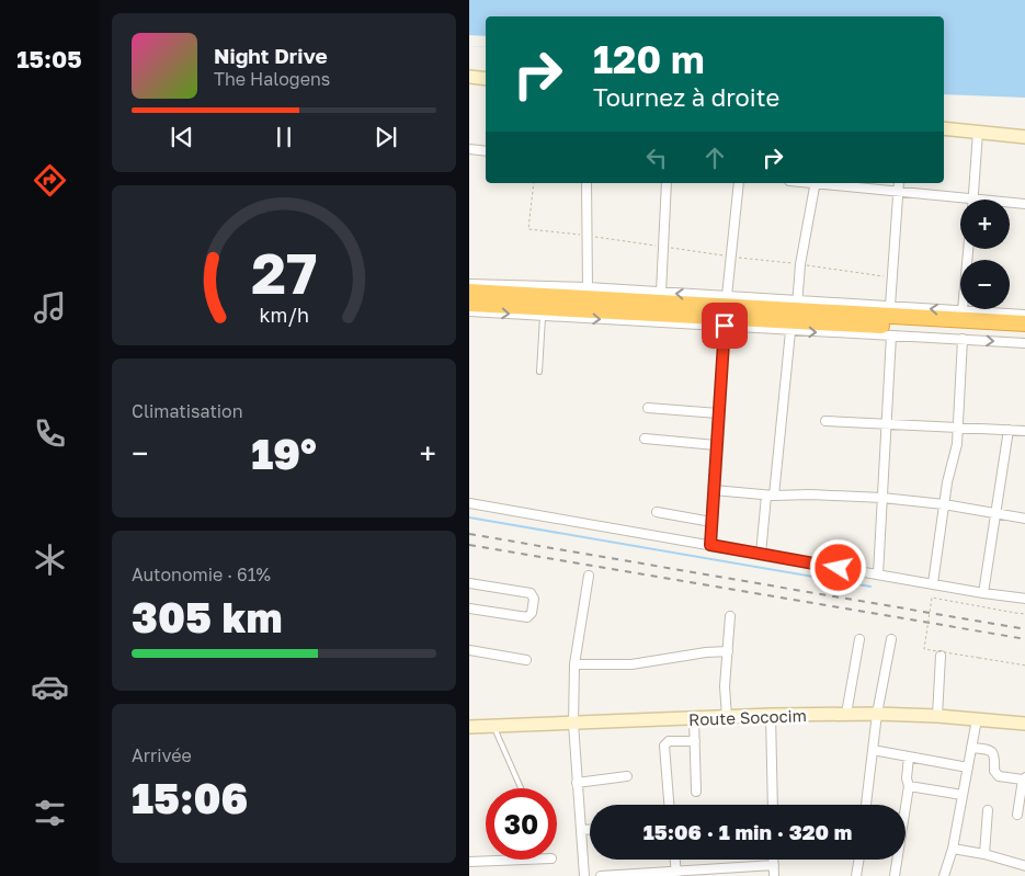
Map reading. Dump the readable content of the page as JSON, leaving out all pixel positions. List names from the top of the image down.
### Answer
{
  "streets": {
    "street": ["Route Sococim"]
  },
  "page": {
    "tabs": "15:05",
    "turn": ["120 m", "Tournez à droite"],
    "song": ["Night Drive", "The Halogens"],
    "map_buttons": ["+", "−"],
    "tile": [
      "Climatisation",
      ["Autonomie · 61%", "305 km"],
      ["Arrivée", "15:06"]
    ],
    "heat": ["−", "19°", "+"],
    "limit": "30",
    "trip": "15:06 · 1 min · 320 m",
    "gauge": ["27", "km/h"]
  }
}
